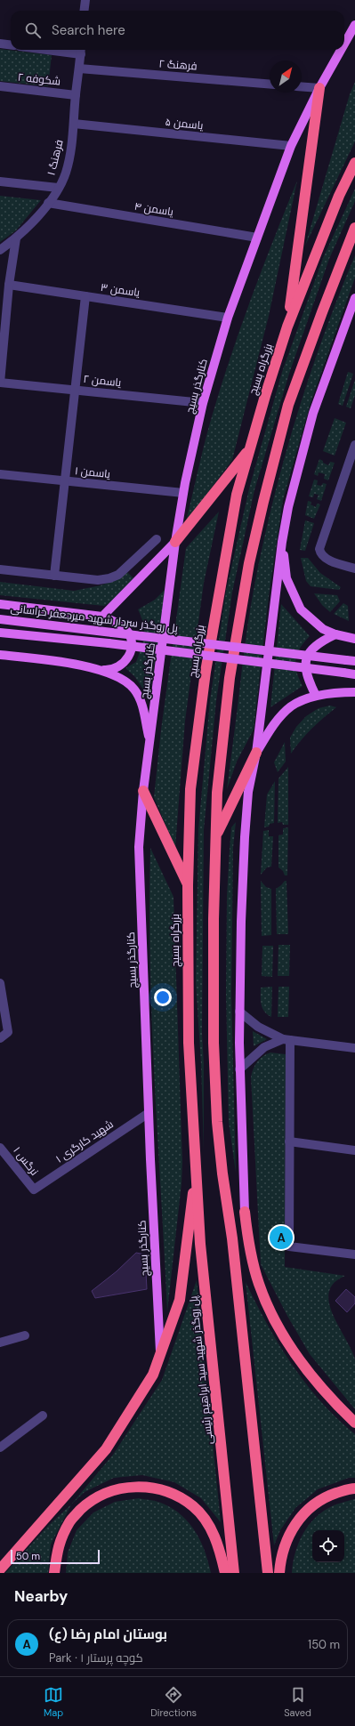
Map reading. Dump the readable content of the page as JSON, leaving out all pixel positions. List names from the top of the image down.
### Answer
{
  "streets": {
    "highway": ["بزرگراه بسیج", "پل روگذر شهید سید ابراهیم رئیسی"],
    "main road": ["کنارگذر بسیج", "پل روگذر سردار شهید میرجعفر خراسانی"],
    "street": [
      "فرهنگ ۲",
      "شکوفه ۲",
      "یاسمن ۵",
      "فرهنگ ۱",
      "یاسمن ۴",
      "یاسمن ۳",
      "یاسمن ۲",
      "یاسمن ۱",
      "شهید کارگری ۱",
      "نرگس ۱"
    ]
  },
  "crossings": [
    ["فرهنگ ۲", "فرهنگ ۱"],
    ["شکوفه ۲", "فرهنگ ۱"],
    ["یاسمن ۵", "فرهنگ ۱"],
    ["یاسمن ۵", "کنارگذر بسیج"],
    ["فرهنگ ۱", "یاسمن ۴"],
    ["یاسمن ۴", "کنارگذر بسیج"],
    ["یاسمن ۳", "کنارگذر بسیج"],
    ["بزرگراه بسیج", "پل روگذر شهید سید ابراهیم رئیسی"],
    ["یاسمن ۲", "کنارگذر بسیج"],
    ["کنارگذر بسیج", "یاسمن ۱"],
    ["کنارگذر بسیج", "شهید کارگری ۱"],
    ["شهید کارگری ۱", "نرگس ۱"]
  ],
  "scale_bar": "50 m",
  "north": "top right",
  "page": {
    "search": "Search here",
    "pins": "A",
    "scale": "50 m",
    "heading": "Nearby",
    "list": [
      {
        "mark": "A",
        "name": "بوستان امام رضا (ع)",
        "note": "Park · کوچه پرستار ۱",
        "value": "150 m"
      }
    ],
    "nav": ["Map", "Directions", "Saved"]
  }
}
